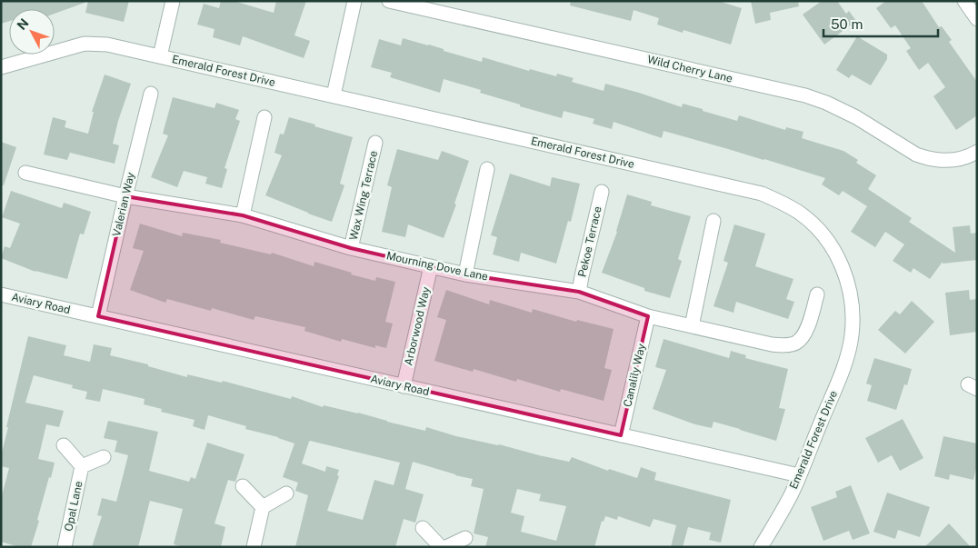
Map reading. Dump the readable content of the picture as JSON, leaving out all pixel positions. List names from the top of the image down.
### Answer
{
  "streets": {
    "street": [
      "Wild Cherry Lane",
      "Emerald Forest Drive",
      "Wax Wing Terrace",
      "Valerian Way",
      "Pekoe Terrace",
      "Mourning Dove Lane",
      "Aviary Road",
      "Arborwood Way",
      "Canalily Way",
      "Opal Lane"
    ]
  },
  "crossings": [
    ["Emerald Forest Drive", "Aviary Road"],
    ["Wax Wing Terrace", "Mourning Dove Lane"],
    ["Valerian Way", "Mourning Dove Lane"],
    ["Valerian Way", "Aviary Road"],
    ["Pekoe Terrace", "Mourning Dove Lane"],
    ["Mourning Dove Lane", "Arborwood Way"],
    ["Mourning Dove Lane", "Canalily Way"],
    ["Aviary Road", "Arborwood Way"],
    ["Aviary Road", "Canalily Way"]
  ],
  "scale_bar": "50 m",
  "north": "top left"
}
